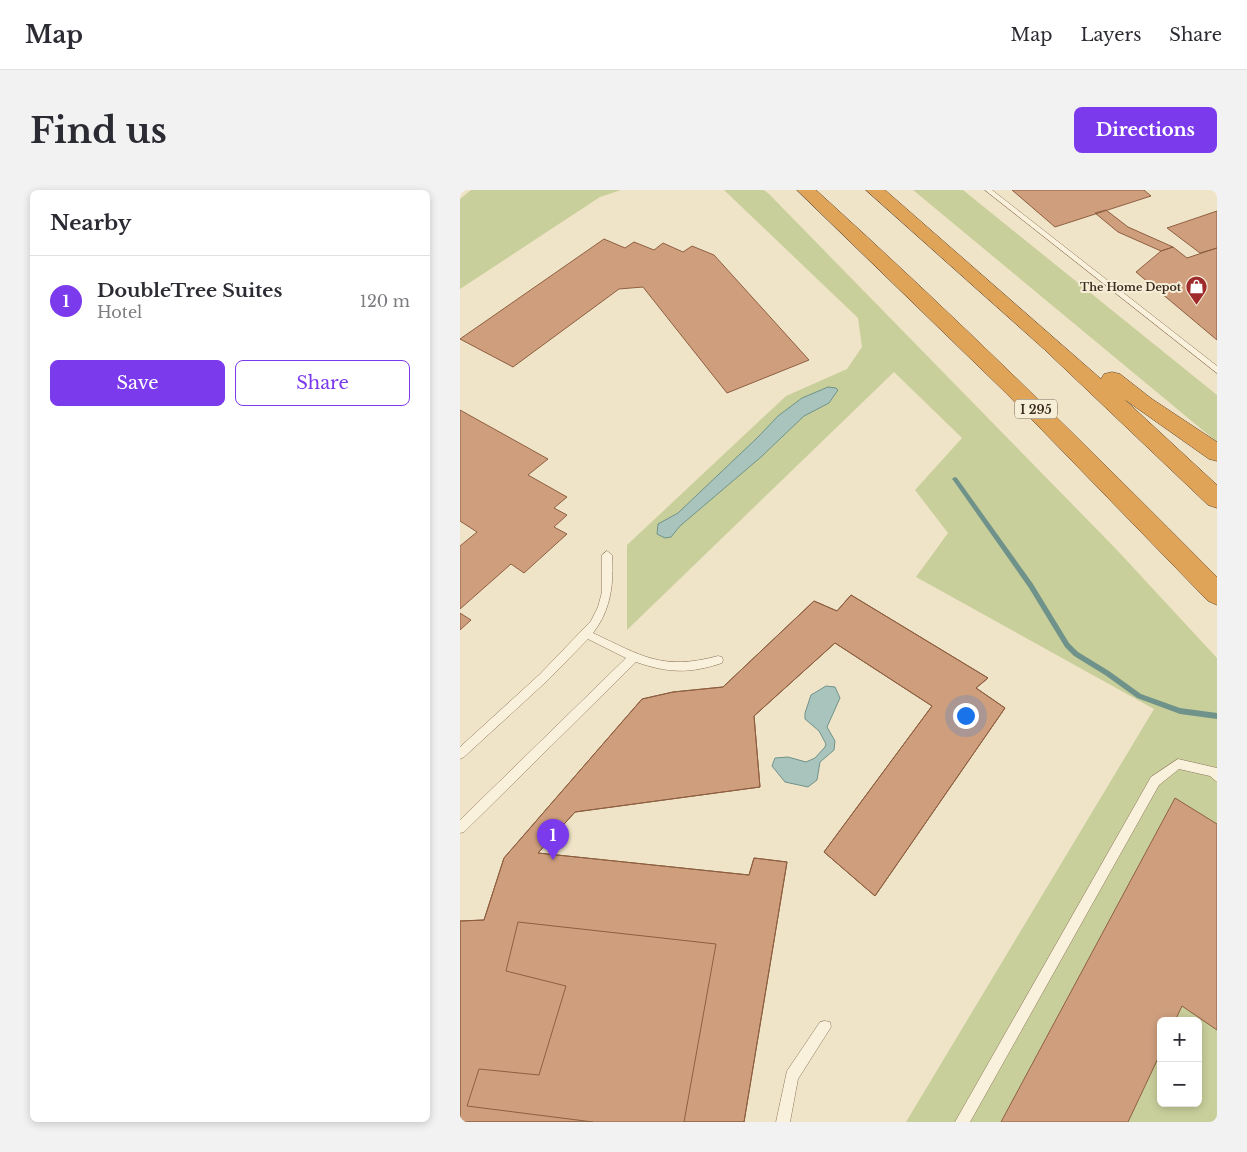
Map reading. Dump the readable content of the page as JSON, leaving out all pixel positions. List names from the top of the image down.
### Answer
{
  "streets": {
    "highway": ["I 295"]
  },
  "places": {
    "shop": ["The Home Depot"]
  },
  "page": {
    "header": "Map",
    "nav": ["Map", "Layers", "Share"],
    "buttons": [
      "Directions",
      ["Save", "Share"]
    ],
    "title": "Find us",
    "heading": "Nearby",
    "list": [
      {
        "mark": "1",
        "name": "DoubleTree Suites",
        "note": "Hotel",
        "value": "120 m"
      }
    ],
    "pins": "1",
    "map_buttons": ["+", "−"]
  }
}
